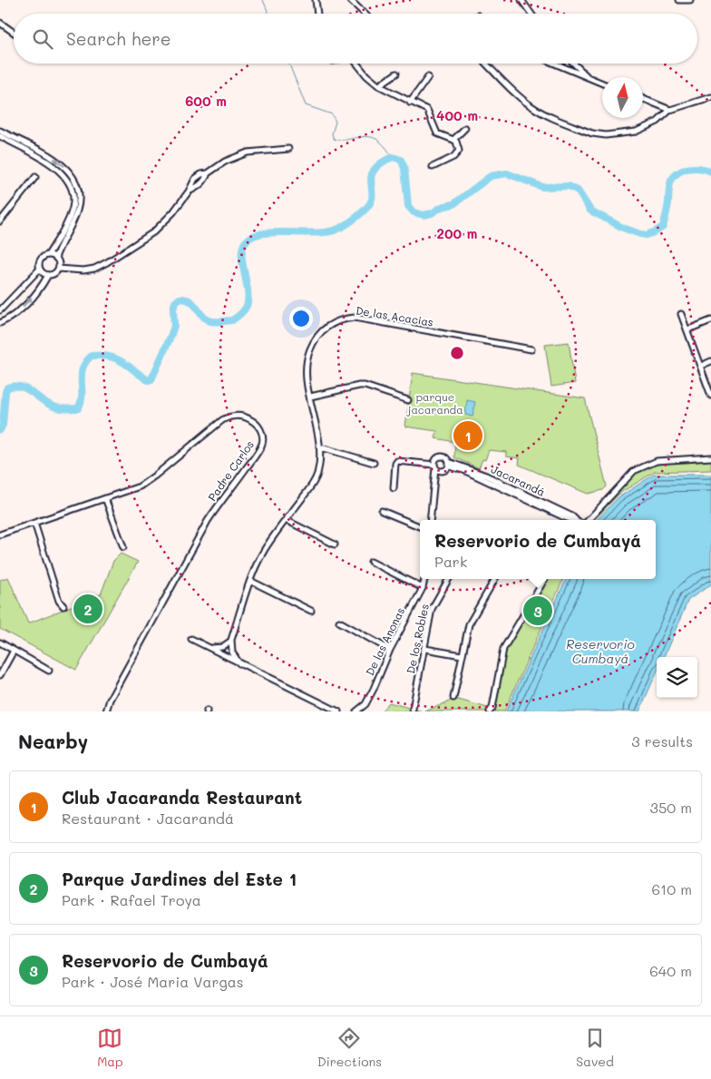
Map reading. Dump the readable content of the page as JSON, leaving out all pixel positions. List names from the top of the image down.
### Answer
{
  "streets": {
    "street": [
      "De las Acacias",
      "Padre Carlos",
      "Jacarandá",
      "De los Robles",
      "De las Anonas"
    ]
  },
  "water": ["Reservorio Cumbayá"],
  "parks": ["parque jacaranda"],
  "north": "top",
  "page": {
    "search": "Search here",
    "pins": ["1", "2", "3"],
    "popup": ["Reservorio de Cumbayá", "Park"],
    "heading": ["Nearby", "3 results"],
    "list": [
      {
        "mark": "1",
        "name": "Club Jacaranda Restaurant",
        "note": "Restaurant · Jacarandá",
        "value": "350 m"
      },
      {
        "mark": "2",
        "name": "Parque Jardines del Este 1",
        "note": "Park · Rafael Troya",
        "value": "610 m"
      },
      {
        "mark": "3",
        "name": "Reservorio de Cumbayá",
        "note": "Park · José Maria Vargas",
        "value": "640 m"
      }
    ],
    "nav": ["Map", "Directions", "Saved"]
  },
  "rings": ["600 m", "400 m", "200 m"]
}
